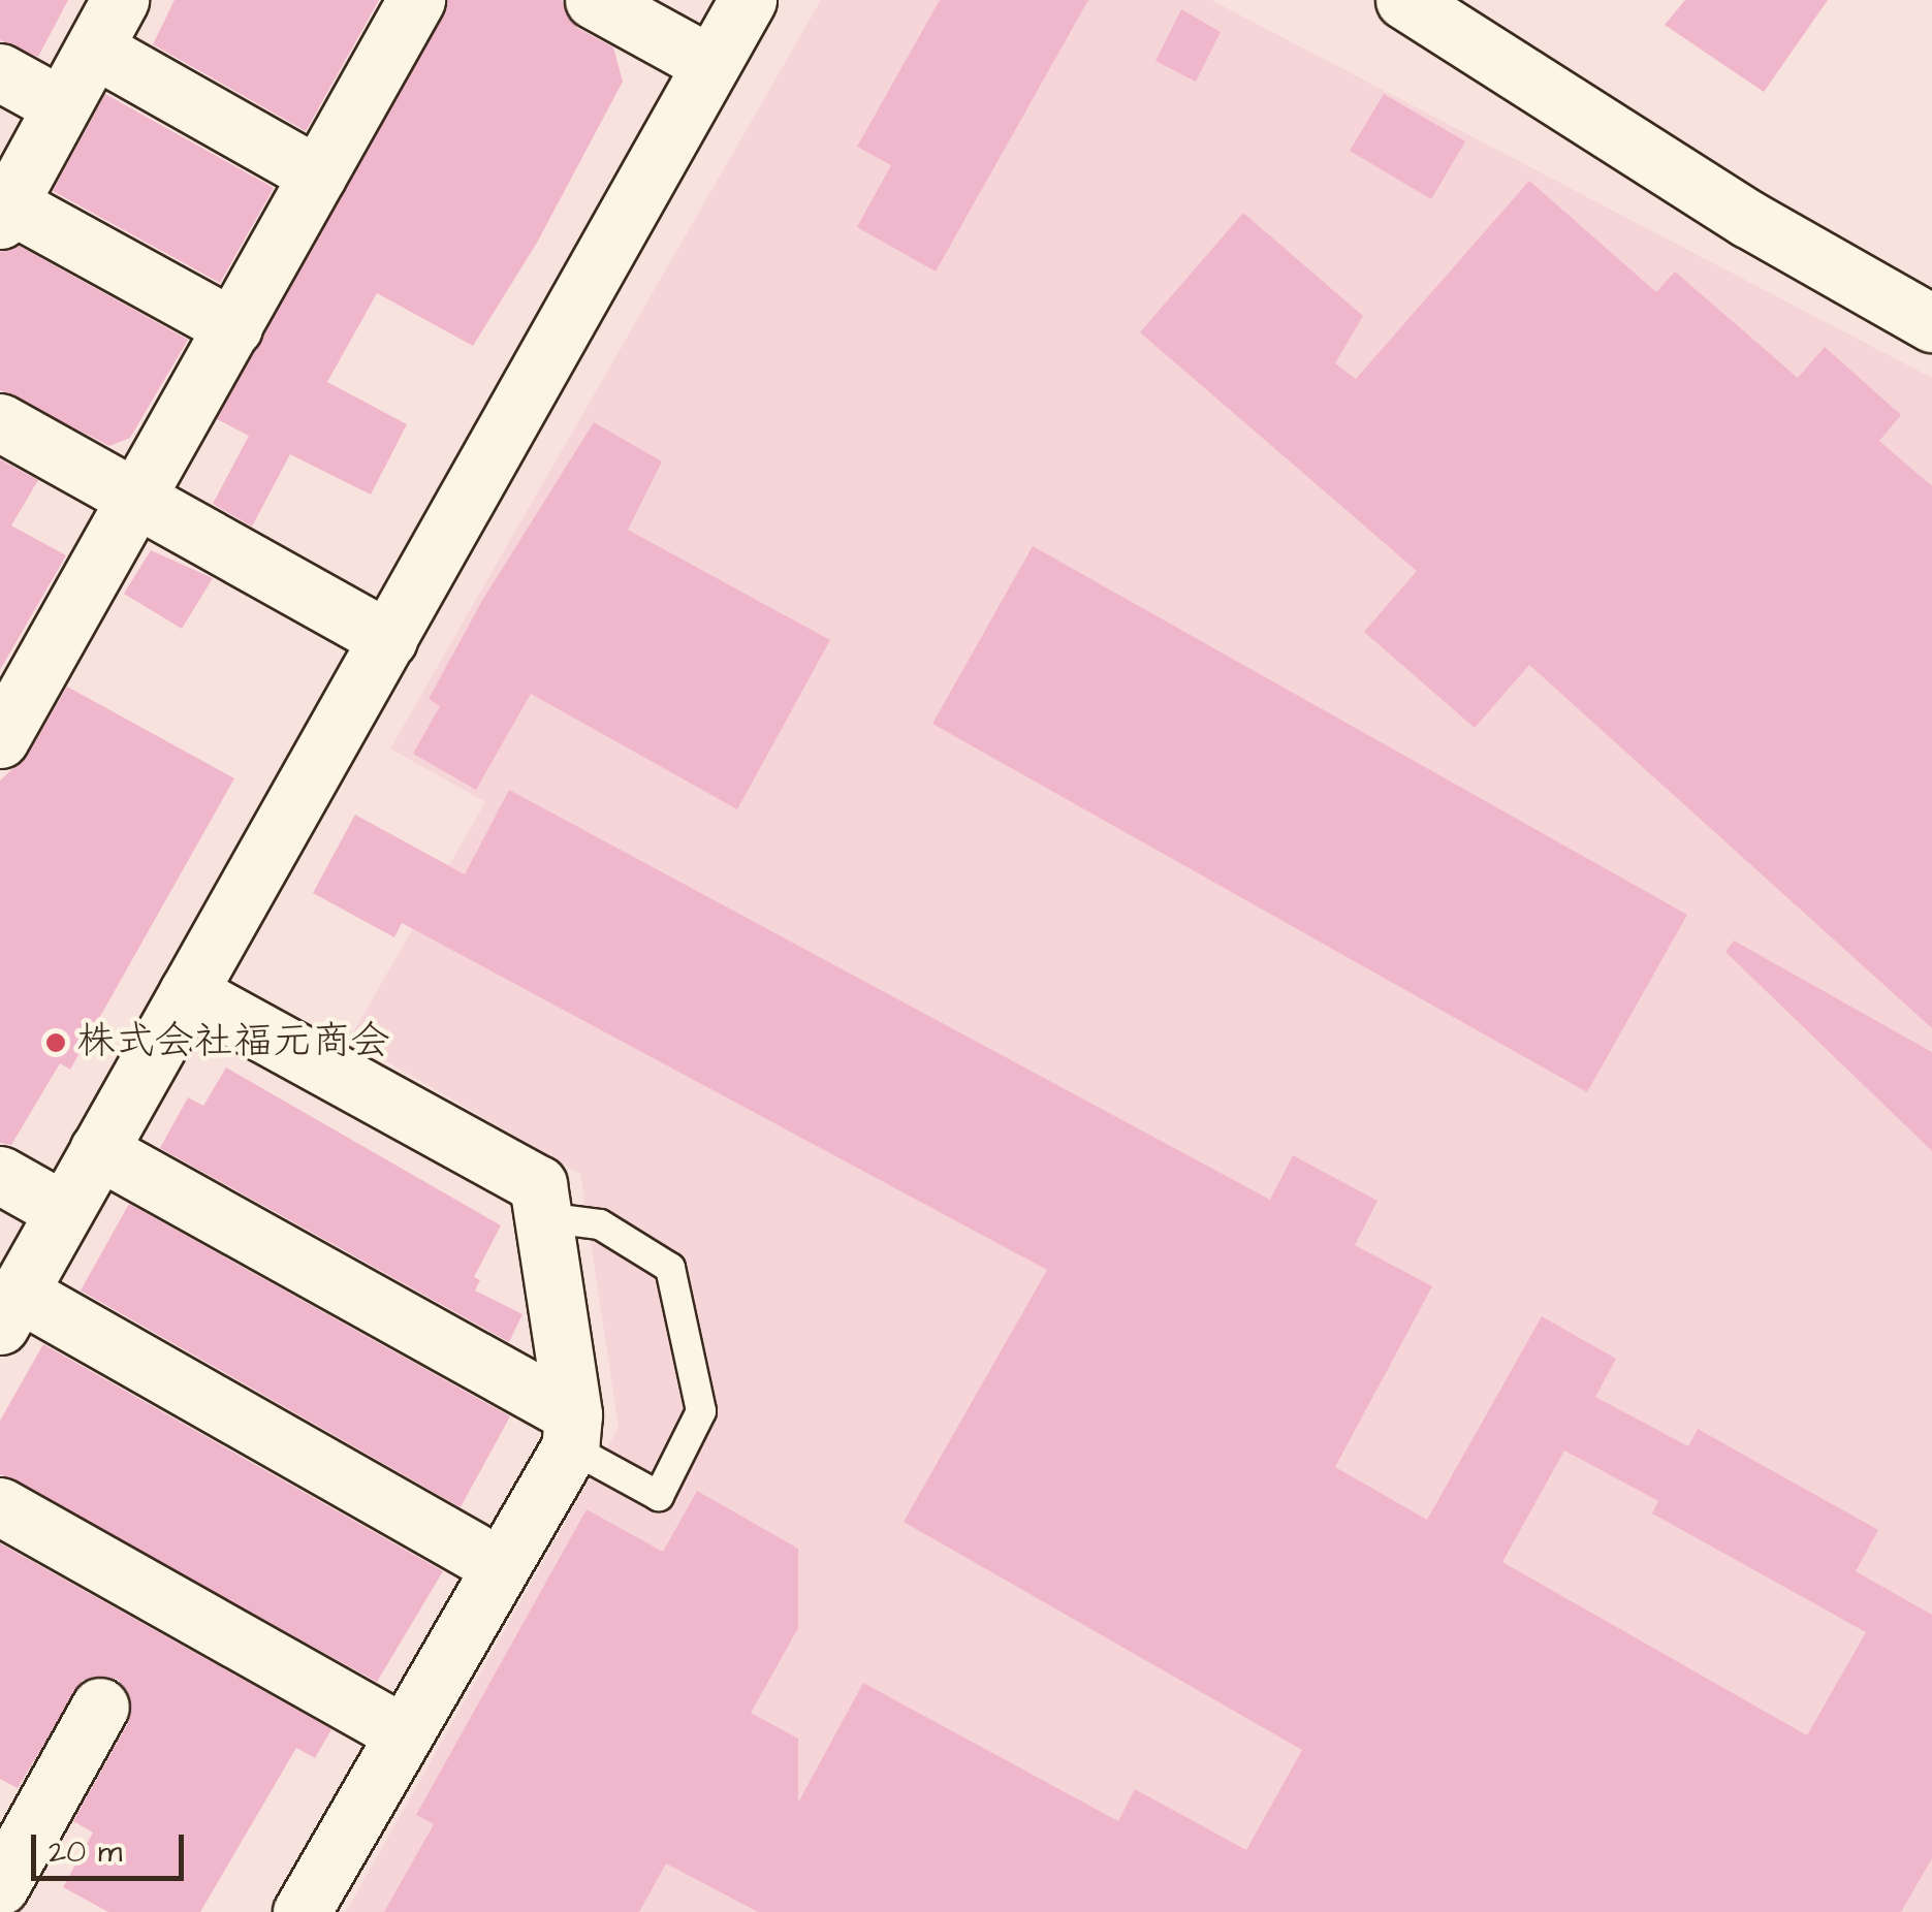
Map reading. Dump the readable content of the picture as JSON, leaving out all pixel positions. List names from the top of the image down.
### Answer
{
  "places": ["株式会社福元商会"],
  "scale_bar": "20 m"
}
